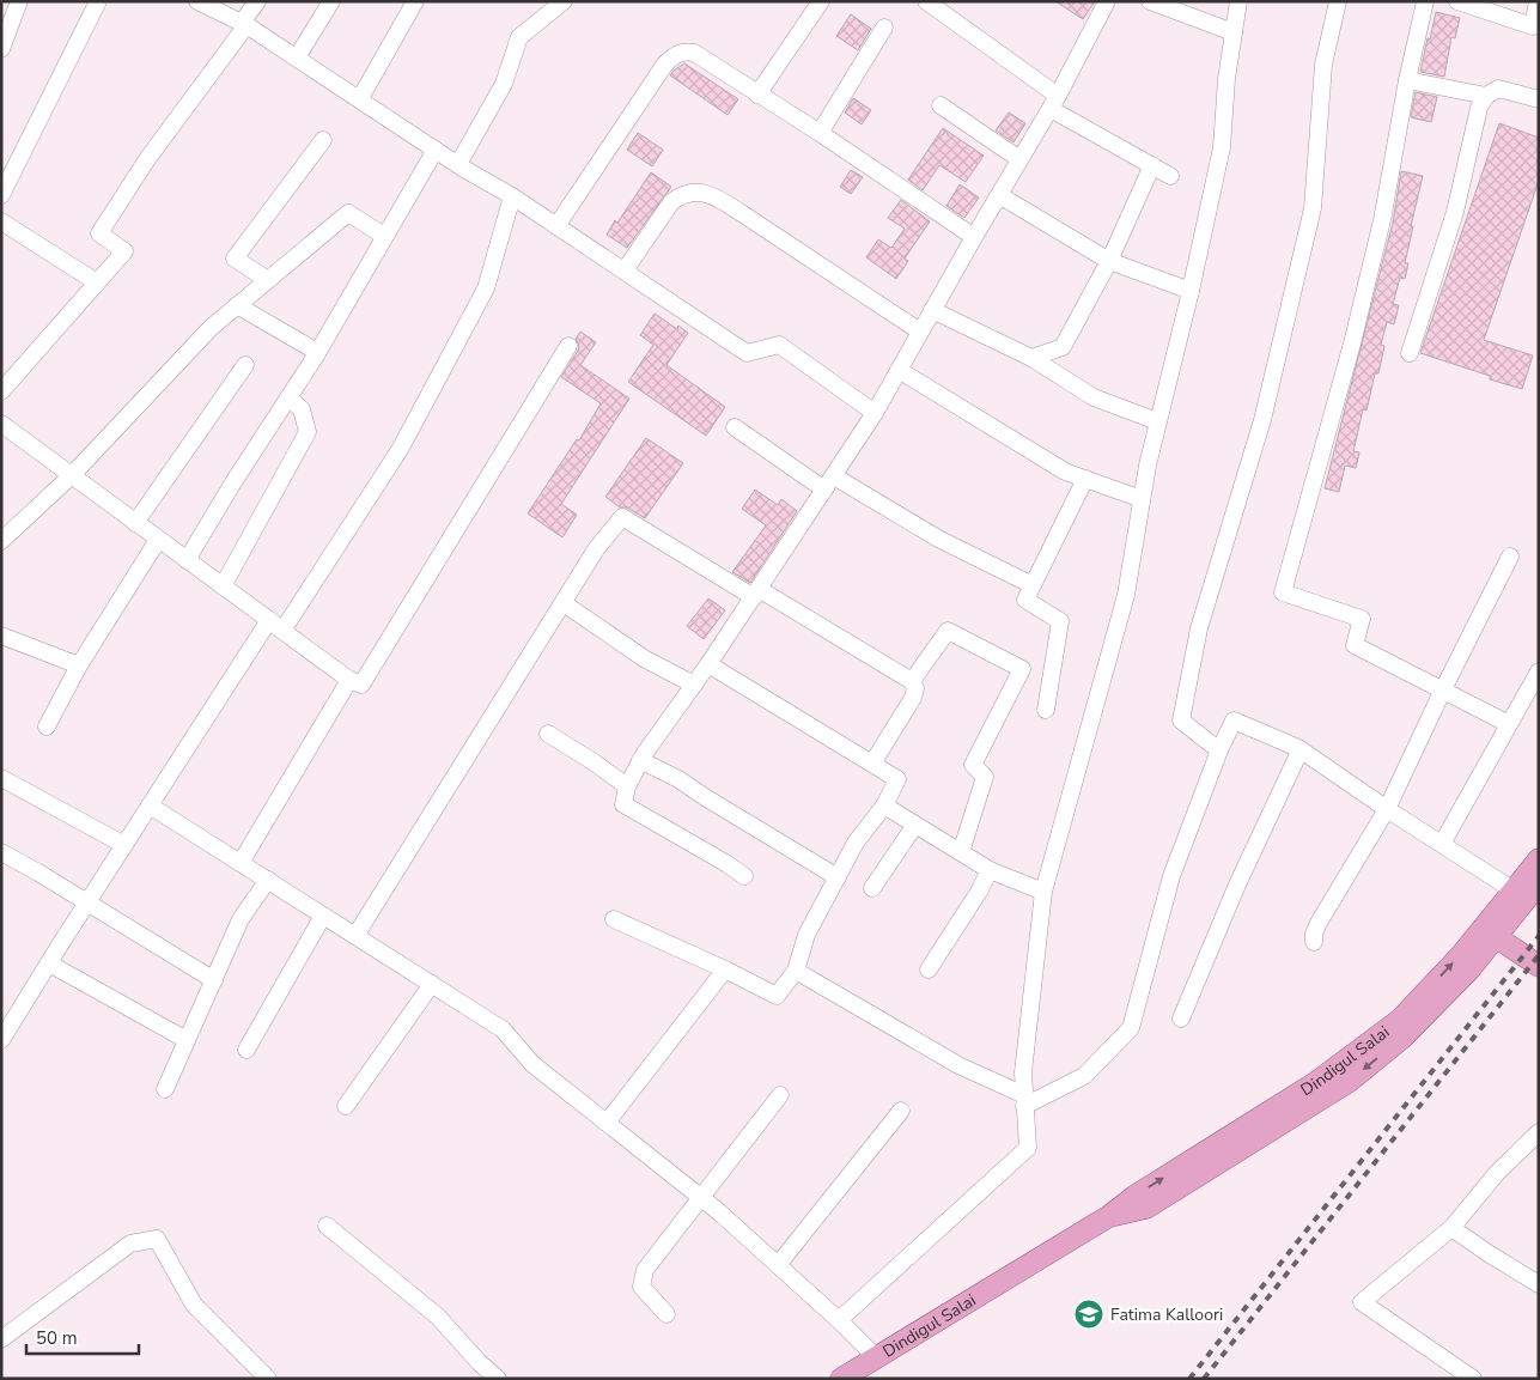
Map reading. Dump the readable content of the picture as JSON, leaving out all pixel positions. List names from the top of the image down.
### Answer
{
  "streets": {
    "main road": ["Dindigul Salai"]
  },
  "places": {
    "school or university": ["Fatima Kalloori"]
  },
  "scale_bar": "50 m"
}
